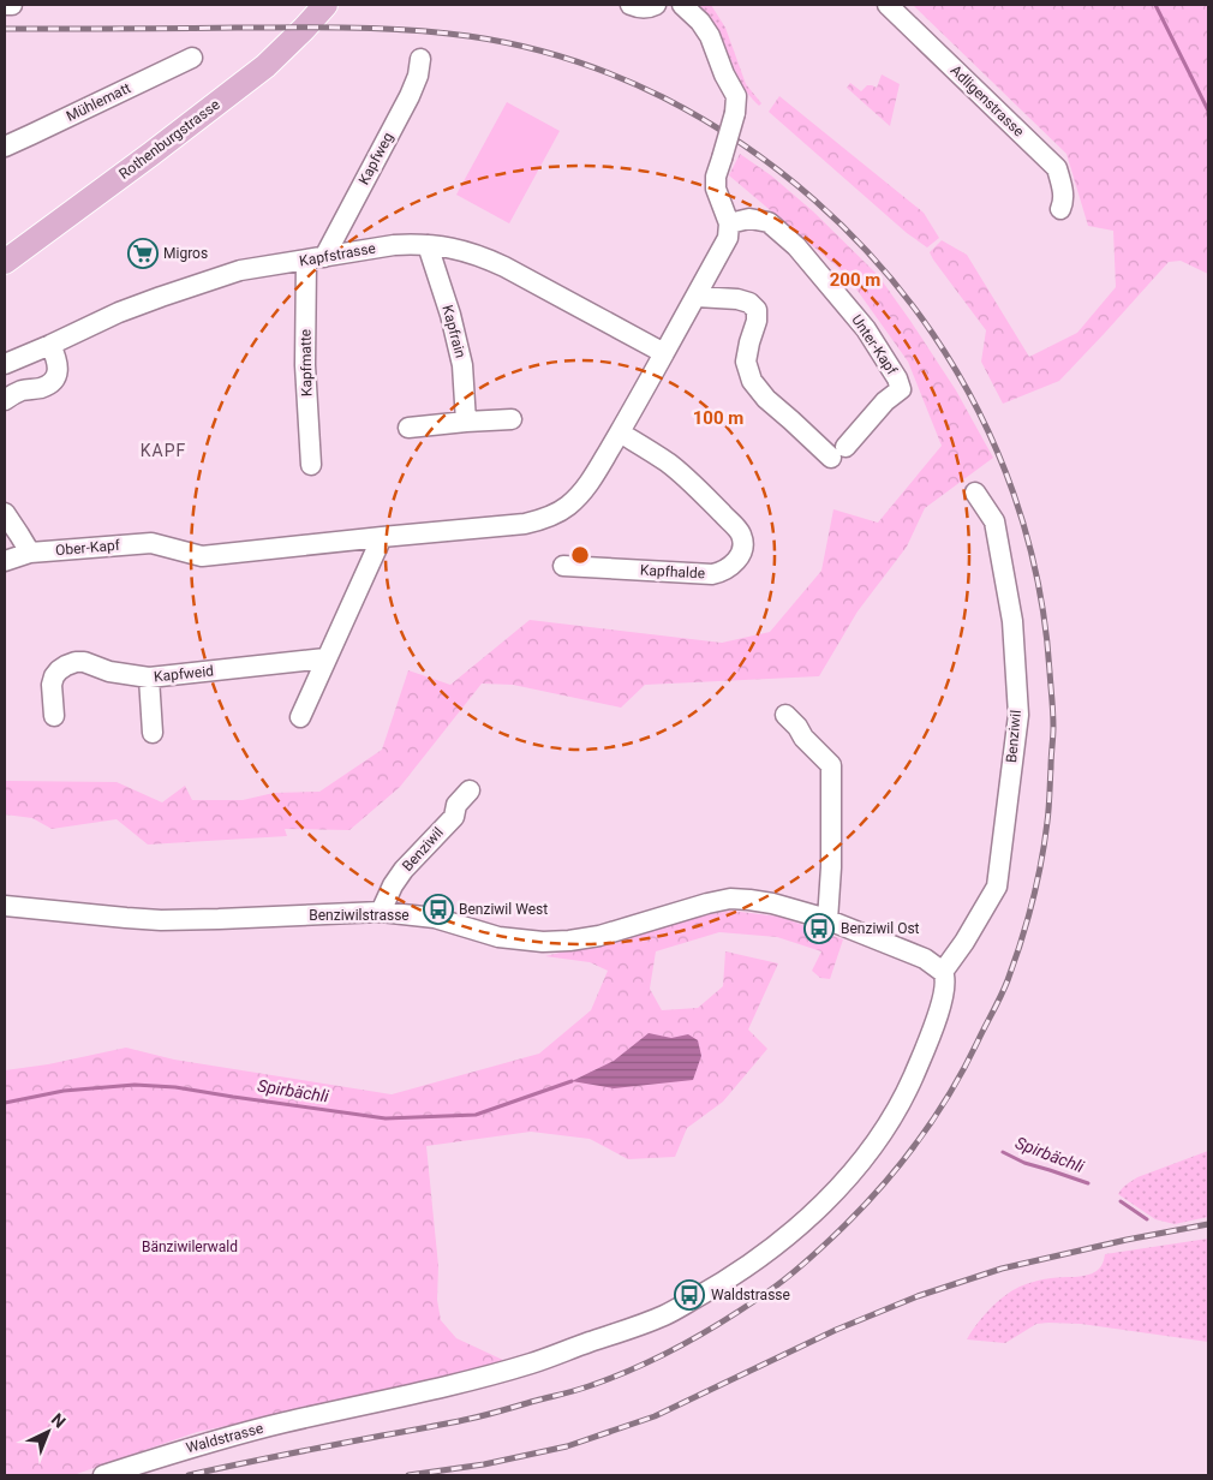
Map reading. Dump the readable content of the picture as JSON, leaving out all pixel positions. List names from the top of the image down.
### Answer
{
  "streets": {
    "main road": ["Rothenburgstrasse"],
    "street": [
      "Adligenstrasse",
      "Mühlematt",
      "Kapfweg",
      "Kapfstrasse",
      "Kapfrain",
      "Unter-Kapf",
      "Kapfmatte",
      "Ober-Kapf",
      "Kapfhalde",
      "Kapfweid",
      "Benziwil",
      "Benziwilstrasse",
      "Waldstrasse"
    ]
  },
  "crossings": [
    ["Kapfweg", "Kapfstrasse"],
    ["Kapfweg", "Kapfmatte"],
    ["Kapfstrasse", "Kapfrain"],
    ["Kapfstrasse", "Kapfmatte"],
    ["Benziwil", "Benziwilstrasse"],
    ["Benziwil", "Waldstrasse"],
    ["Benziwilstrasse", "Waldstrasse"]
  ],
  "districts": ["KAPF"],
  "water": ["Spirbächli"],
  "parks": ["Bänziwilerwald"],
  "places": {
    "supermarket": ["Migros"],
    "bus stop": ["Benziwil West", "Benziwil Ost", "Waldstrasse"]
  },
  "north": "top right",
  "rings": ["200 m", "100 m"]
}
